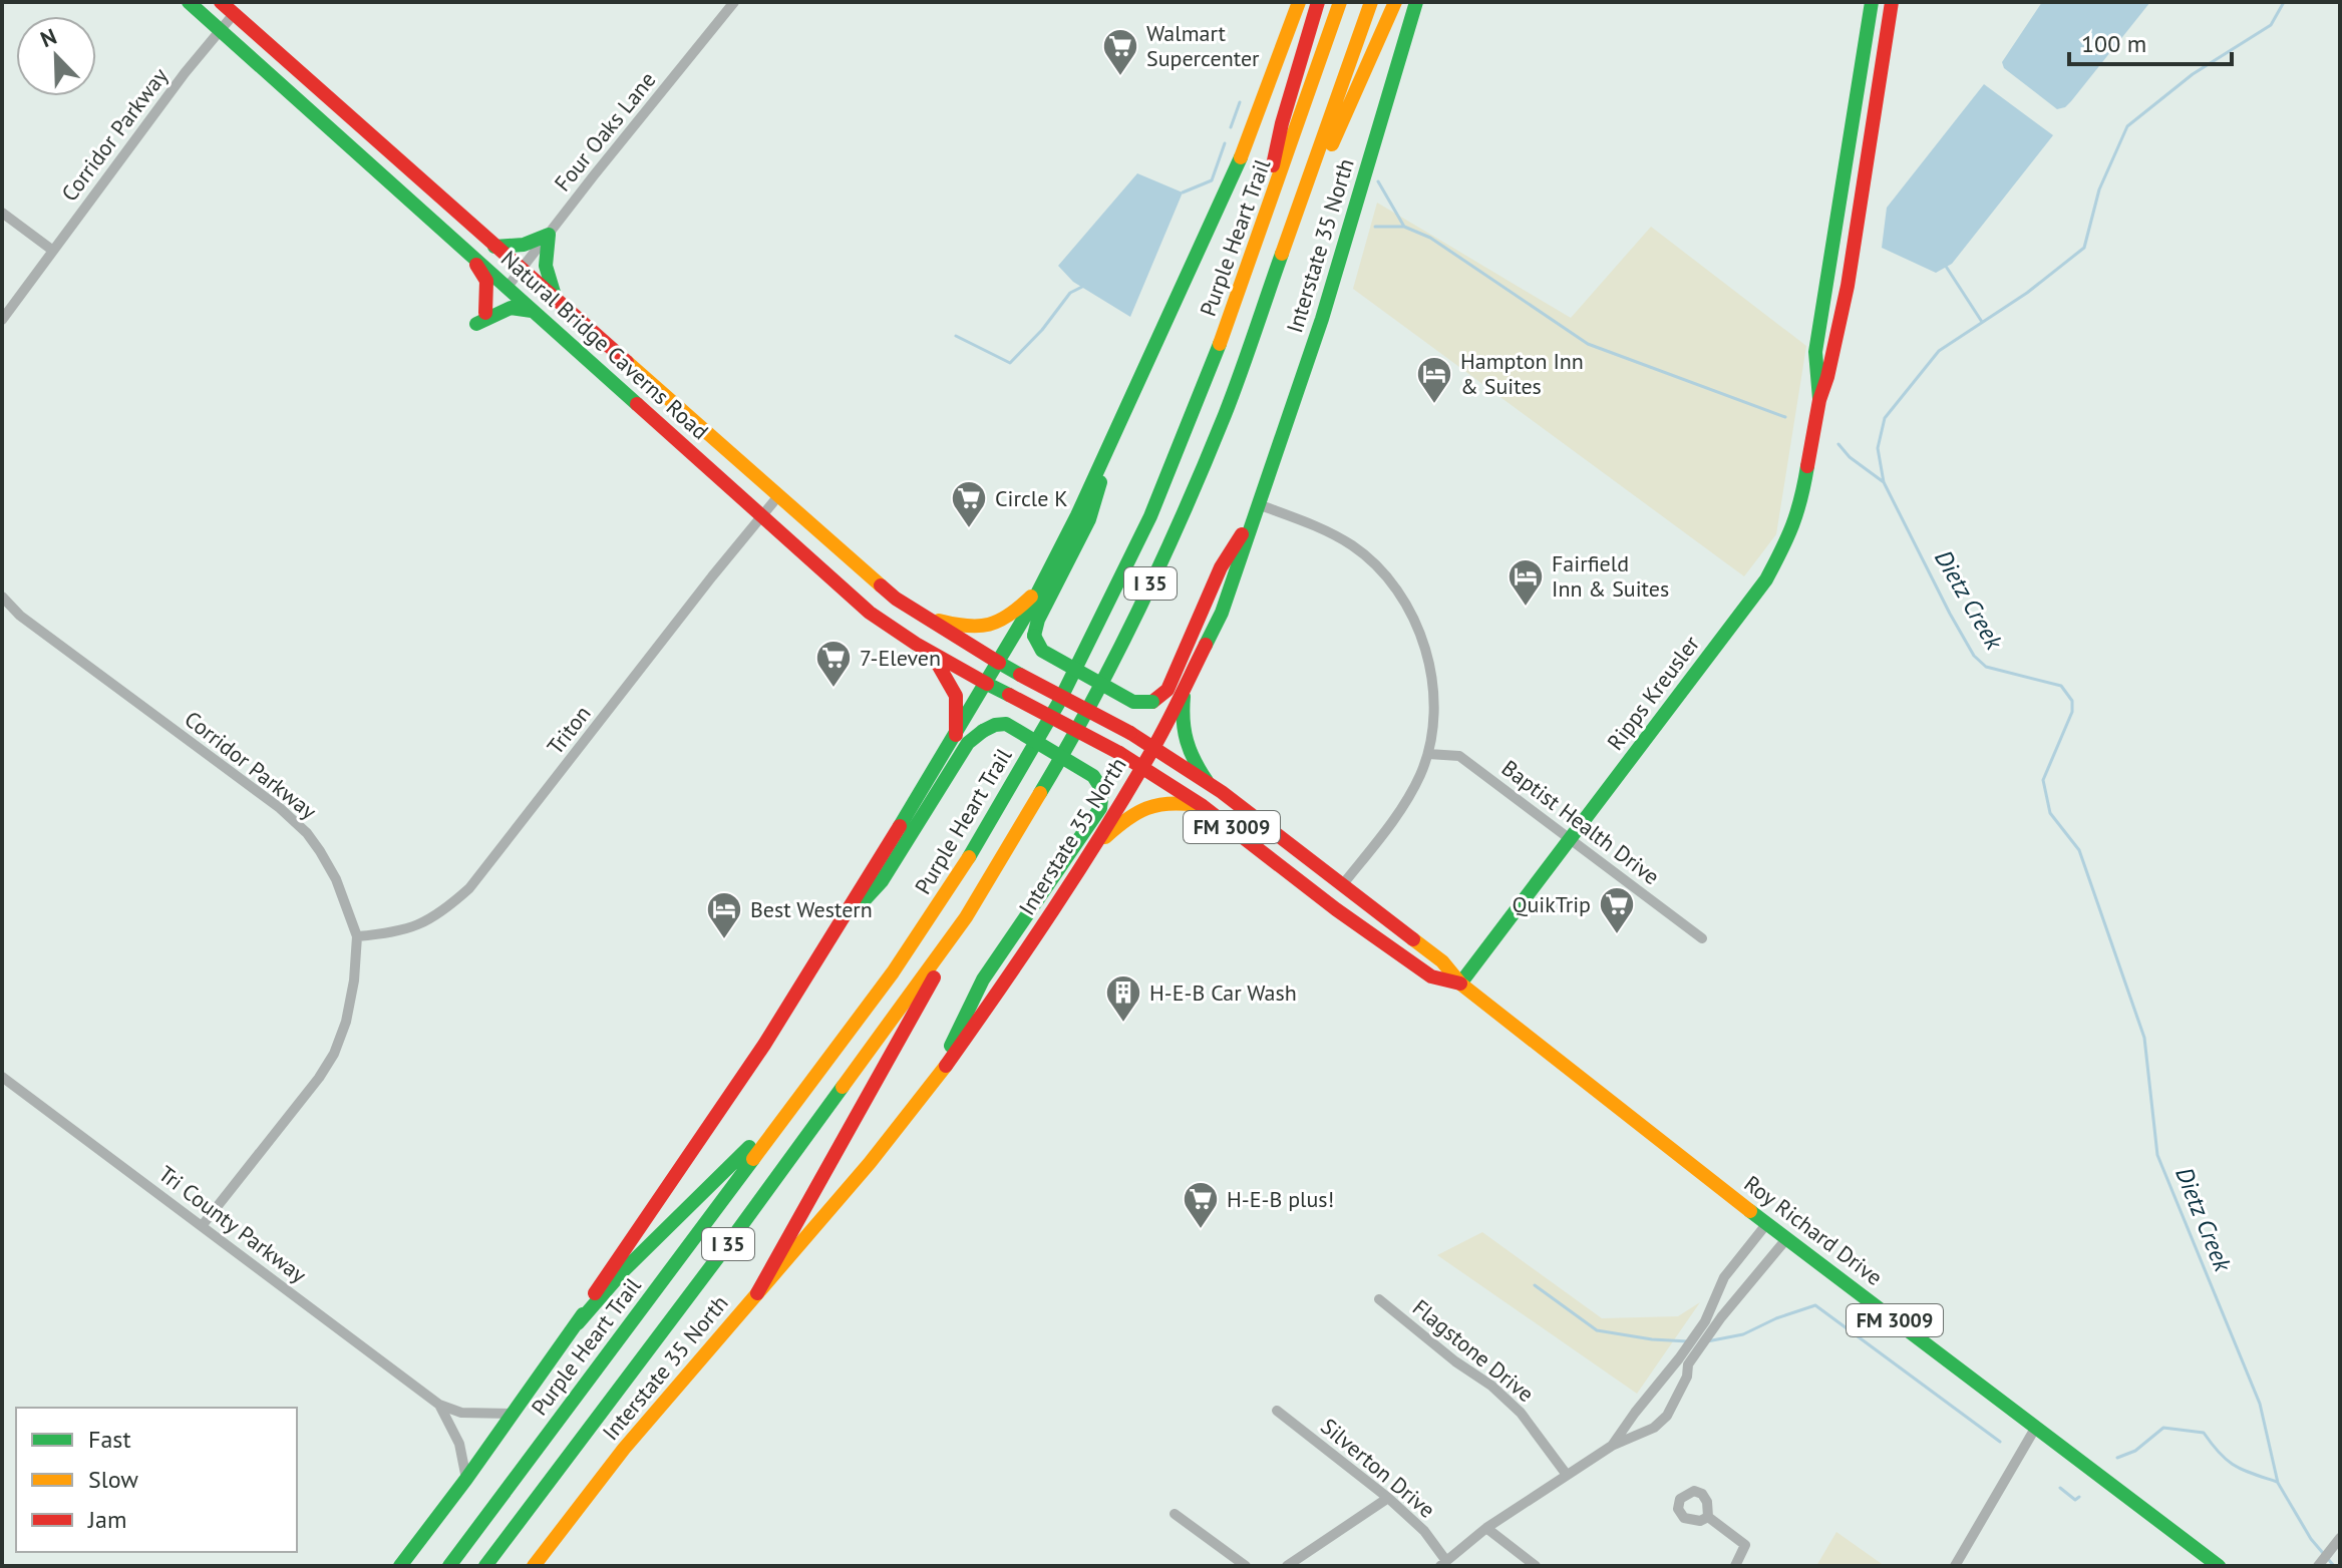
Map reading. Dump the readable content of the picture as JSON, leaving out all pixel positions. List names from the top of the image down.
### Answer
{
  "streets": {
    "main road": [
      "Purple Heart Trail",
      "Interstate 35 North",
      "Natural Bridge Caverns Road",
      "I 35",
      "Ripps Kreusler",
      "FM 3009",
      "Roy Richard Drive"
    ],
    "street": [
      "Four Oaks Lane",
      "Corridor Parkway",
      "Triton",
      "Baptist Health Drive",
      "Tri County Parkway",
      "Flagstone Drive",
      "Silverton Drive"
    ]
  },
  "crossings": [
    ["Four Oaks Lane", "Natural Bridge Caverns Road"],
    ["Corridor Parkway", "Natural Bridge Caverns Road"],
    ["Corridor Parkway", "Triton"],
    ["Corridor Parkway", "Tri County Parkway"],
    ["Interstate 35 North", "Natural Bridge Caverns Road"],
    ["Interstate 35 North", "FM 3009"],
    ["Interstate 35 North", "Roy Richard Drive"],
    ["Natural Bridge Caverns Road", "Triton"],
    ["Natural Bridge Caverns Road", "FM 3009"],
    ["Natural Bridge Caverns Road", "Roy Richard Drive"],
    ["Ripps Kreusler", "Baptist Health Drive"],
    ["Ripps Kreusler", "Roy Richard Drive"],
    ["FM 3009", "Roy Richard Drive"]
  ],
  "water": ["Dietz Creek"],
  "places": {
    "supermarket": [
      "Walmart Supercenter",
      "Circle K",
      "7-Eleven",
      "QuikTrip",
      "H-E-B plus!"
    ],
    "hotel": ["Hampton Inn & Suites", "Fairfield Inn & Suites", "Best Western"],
    "building": ["H-E-B Car Wash"]
  },
  "legend": ["Fast", "Slow", "Jam"],
  "scale_bar": "100 m",
  "north": "top left"
}
